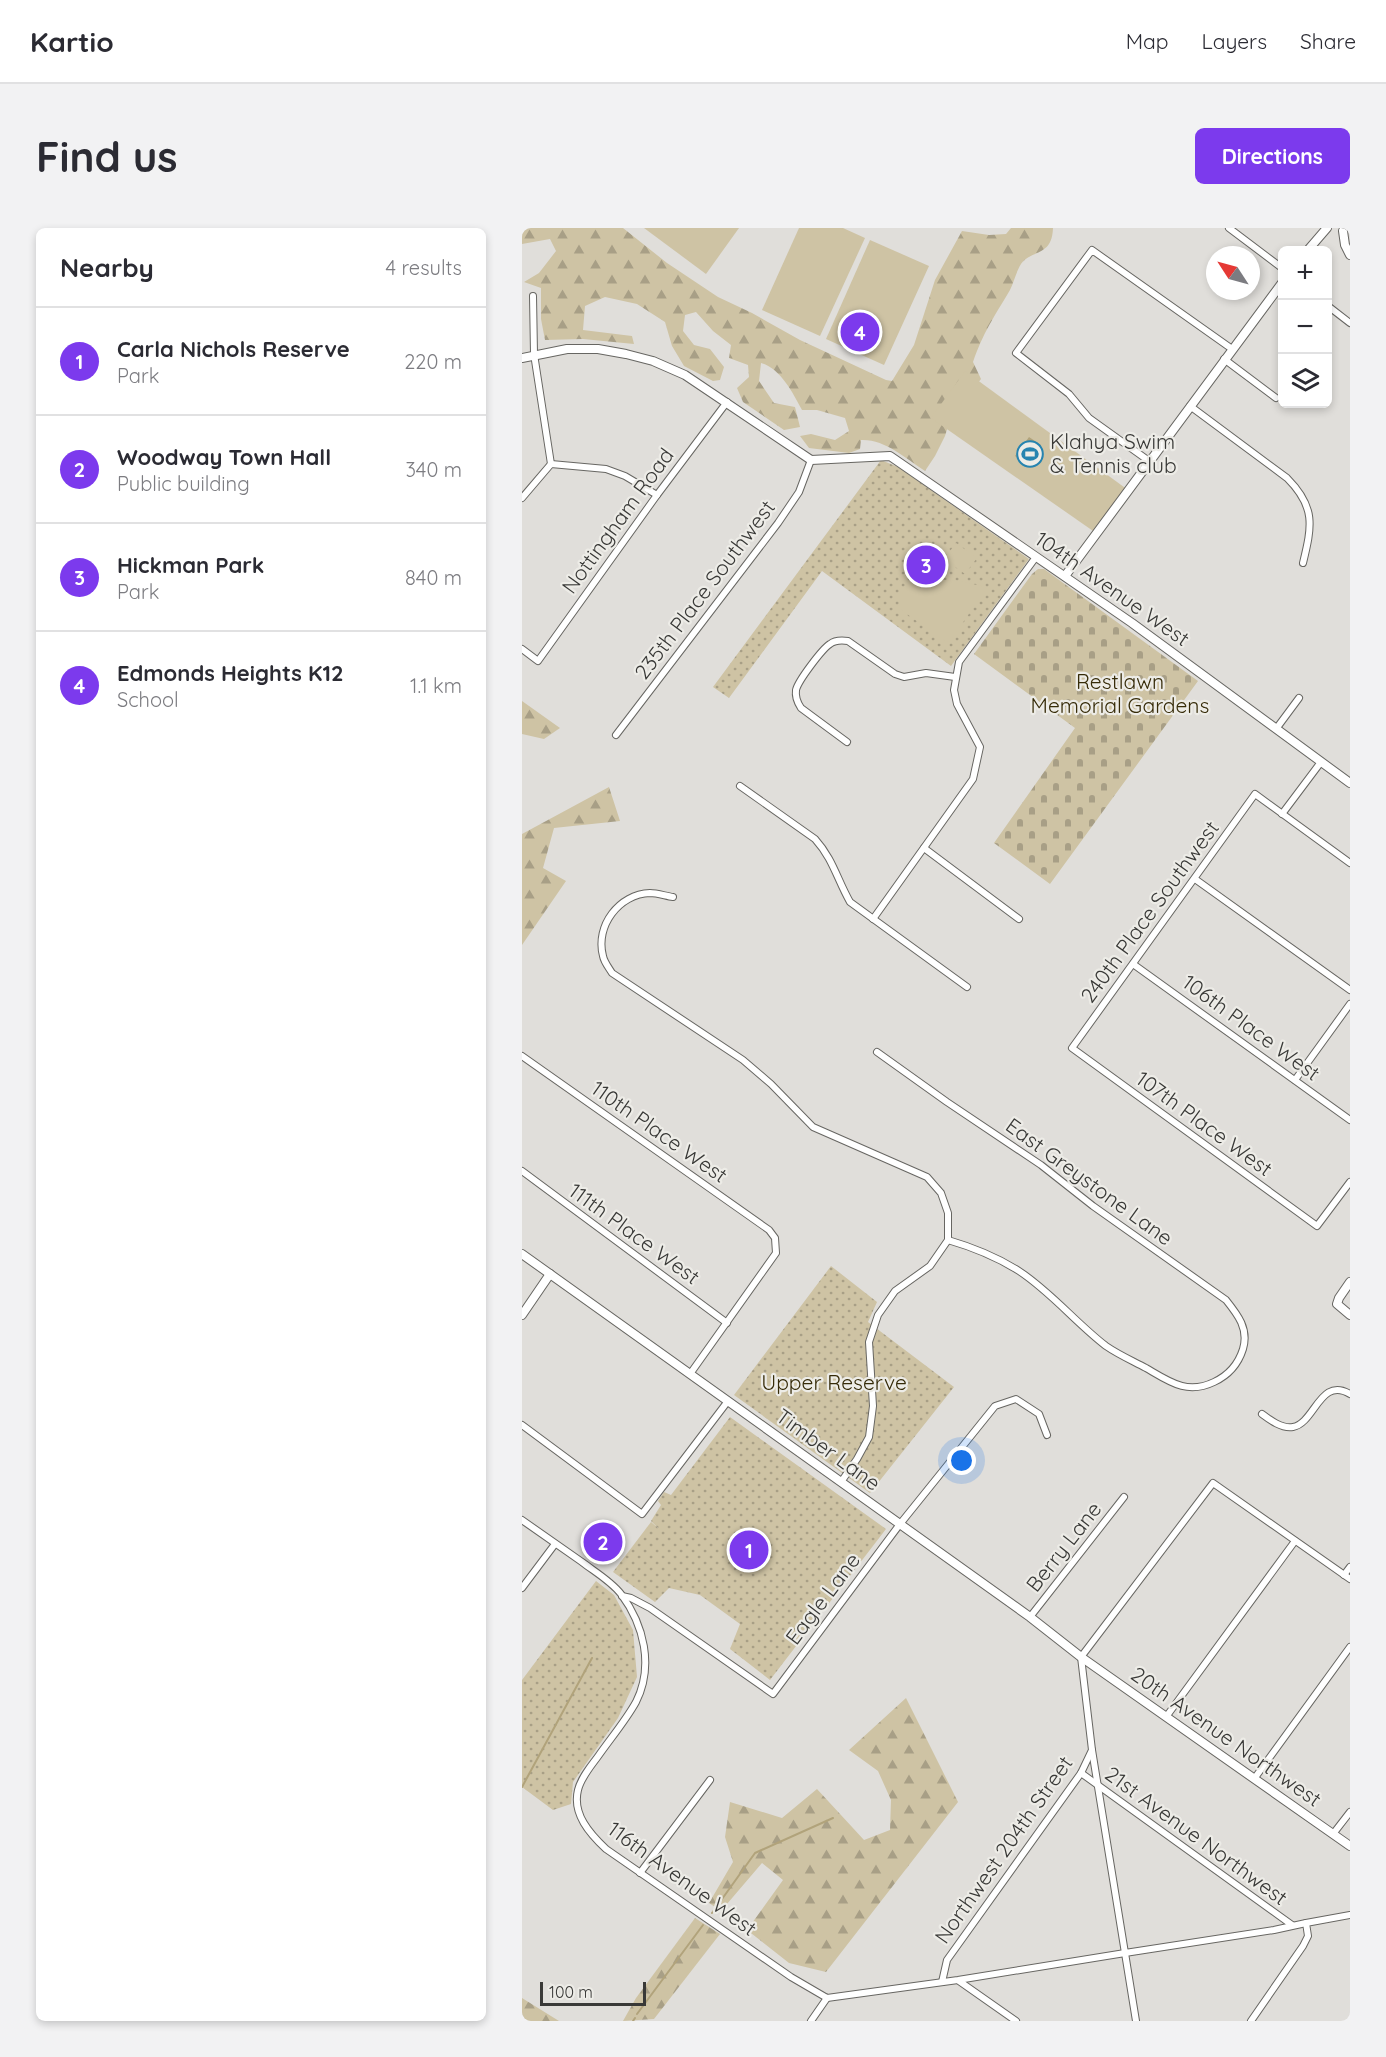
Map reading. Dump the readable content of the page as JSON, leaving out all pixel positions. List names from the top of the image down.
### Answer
{
  "streets": {
    "street": [
      "Nottingham Road",
      "104th Avenue West",
      "235th Place Southwest",
      "240th Place Southwest",
      "106th Place West",
      "107th Place West",
      "110th Place West",
      "East Greystone Lane",
      "111th Place West",
      "Timber Lane",
      "Berry Lane",
      "Eagle Lane",
      "20th Avenue Northwest",
      "21st Avenue Northwest",
      "Northwest 204th Street",
      "116th Avenue West"
    ]
  },
  "crossings": [
    ["104th Avenue West", "235th Place Southwest"],
    ["240th Place Southwest", "106th Place West"],
    ["240th Place Southwest", "107th Place West"],
    ["110th Place West", "111th Place West"],
    ["Timber Lane", "Berry Lane"],
    ["Timber Lane", "Eagle Lane"],
    ["Timber Lane", "20th Avenue Northwest"],
    ["Timber Lane", "Northwest 204th Street"],
    ["Eagle Lane", "116th Avenue West"],
    ["20th Avenue Northwest", "Northwest 204th Street"],
    ["21st Avenue Northwest", "Northwest 204th Street"]
  ],
  "parks": ["Restlawn Memorial Gardens", "Upper Reserve"],
  "places": {
    "sports": ["Klahya Swim & Tennis club"]
  },
  "scale_bar": "100 m",
  "north": "top left",
  "page": {
    "header": "Kartio",
    "nav": ["Map", "Layers", "Share"],
    "buttons": "Directions",
    "title": "Find us",
    "heading": ["Nearby", "4 results"],
    "map_buttons": ["+", "−"],
    "list": [
      {
        "mark": "1",
        "name": "Carla Nichols Reserve",
        "note": "Park",
        "value": "220 m"
      },
      {
        "mark": "2",
        "name": "Woodway Town Hall",
        "note": "Public building",
        "value": "340 m"
      },
      {
        "mark": "3",
        "name": "Hickman Park",
        "note": "Park",
        "value": "840 m"
      },
      {
        "mark": "4",
        "name": "Edmonds Heights K12",
        "note": "School",
        "value": "1.1 km"
      }
    ],
    "pins": [
      "4",
      "3",
      "2",
      "1"
    ],
    "scale": "100 m"
  }
}
